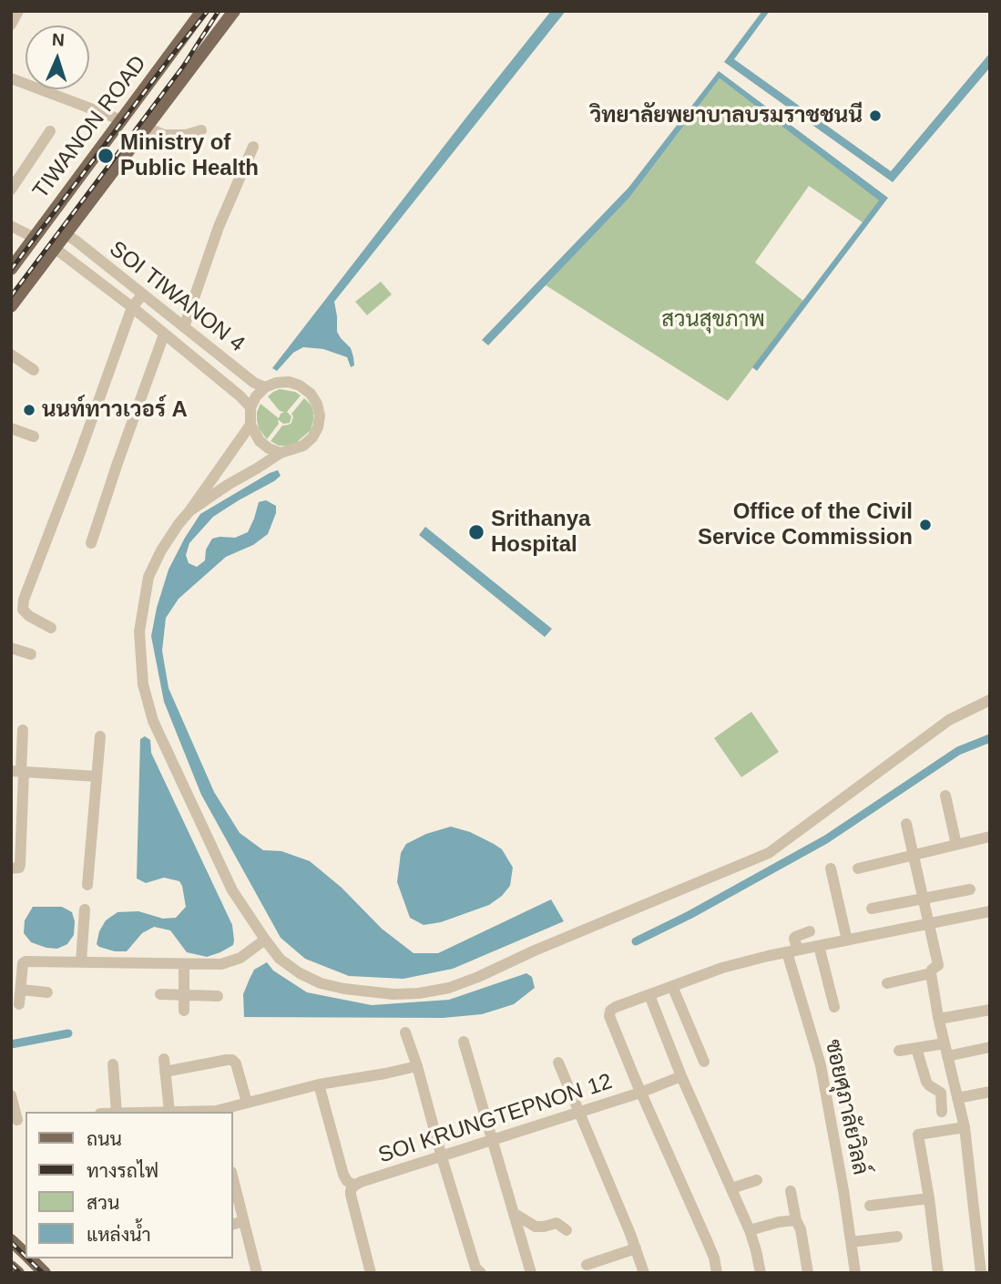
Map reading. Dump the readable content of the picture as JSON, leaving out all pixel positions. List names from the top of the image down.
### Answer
{
  "streets": {
    "main road": ["TIWANON ROAD"],
    "street": ["SOI TIWANON 4", "ซอยศุภาลัยวิลล์", "SOI KRUNGTEPNON 12"]
  },
  "crossings": [
    ["TIWANON ROAD", "SOI TIWANON 4"],
    ["ซอยศุภาลัยวิลล์", "SOI KRUNGTEPNON 12"]
  ],
  "parks": ["สวนสุขภาพ"],
  "places": [
    "วิทยาลัยพยาบาลบรมราชชนนี",
    "Ministry of Public Health",
    "นนท์ทาวเวอร์ A",
    "Office of the Civil Service Commission",
    "Srithanya Hospital"
  ],
  "legend": [
    "ถนน",
    "ทางรถไฟ",
    "สวน",
    "แหล่งน้ำ"
  ],
  "north": "top"
}
